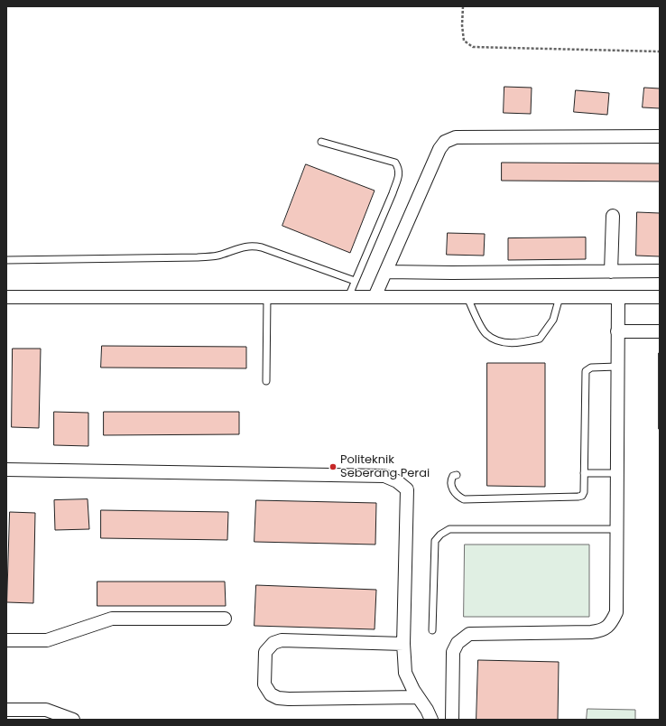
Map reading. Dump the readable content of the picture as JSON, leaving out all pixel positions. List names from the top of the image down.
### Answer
{
  "places": ["Politeknik Seberang Perai"]
}
